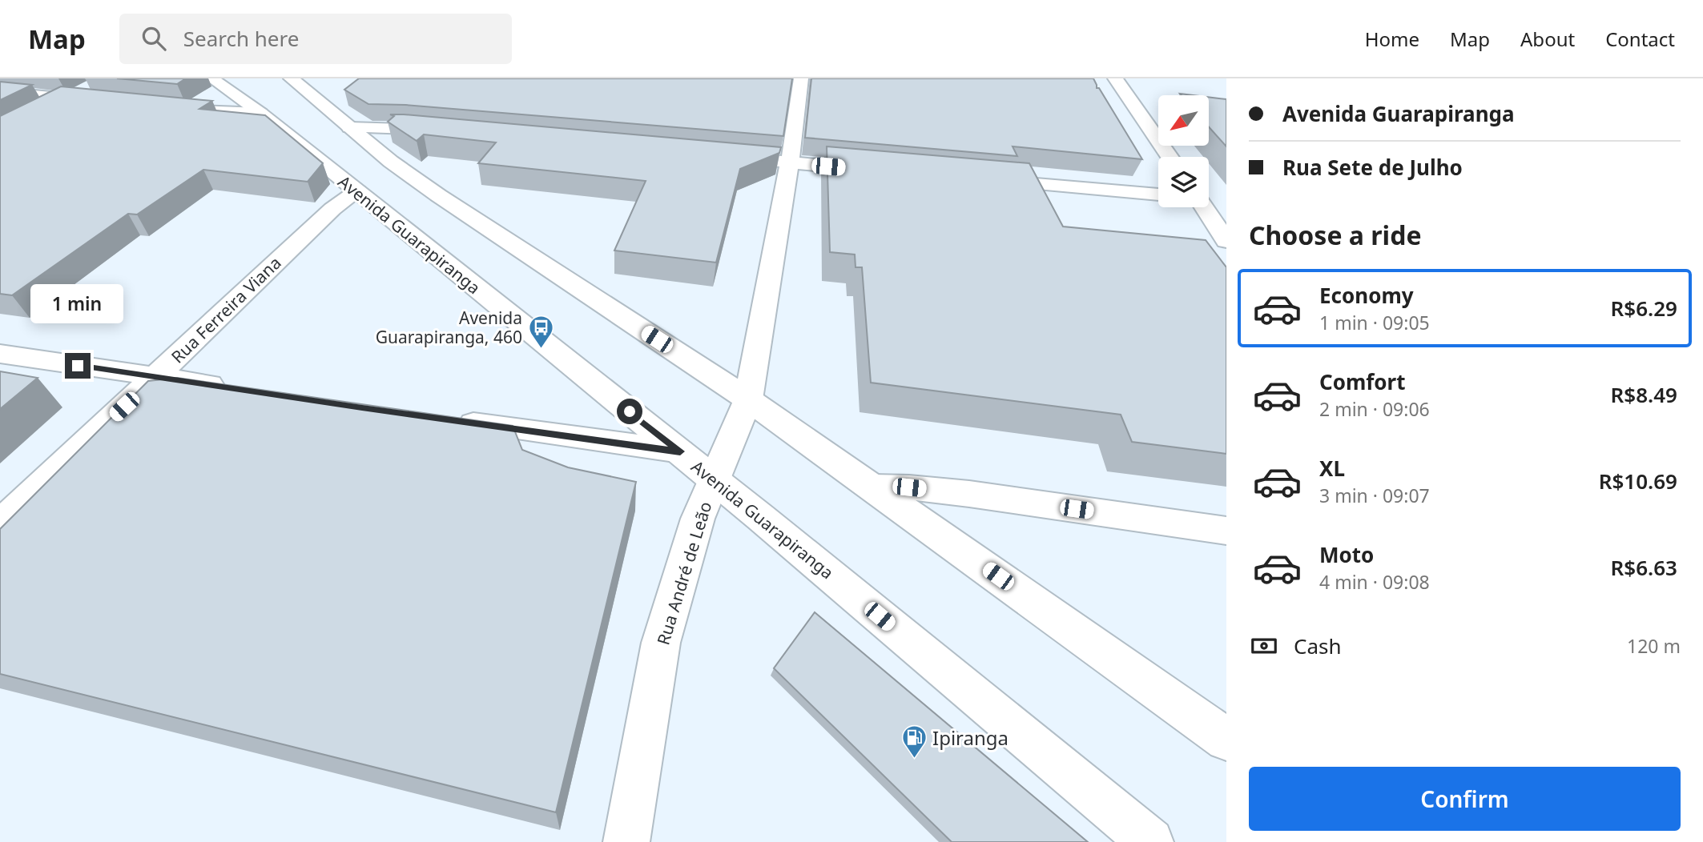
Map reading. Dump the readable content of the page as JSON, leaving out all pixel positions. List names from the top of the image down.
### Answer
{
  "streets": {
    "street": ["Avenida Guarapiranga", "Rua Ferreira Viana", "Rua André de Leão"]
  },
  "crossings": [
    ["Avenida Guarapiranga", "Rua Ferreira Viana"],
    ["Avenida Guarapiranga", "Rua André de Leão"]
  ],
  "places": {
    "bus stop": ["Avenida Guarapiranga, 460"],
    "fuel station": ["Ipiranga"]
  },
  "north": "bottom left",
  "page": {
    "header": "Map",
    "search": "Search here",
    "nav": [
      "Home",
      "Map",
      "About",
      "Contact"
    ],
    "banner": ["Avenida Guarapiranga", "Rua Sete de Julho"],
    "heading": "Choose a ride",
    "list": [
      {
        "name": "Economy",
        "note": "1 min · 09:05",
        "value": "R$6.29"
      },
      {
        "name": "Comfort",
        "note": "2 min · 09:06",
        "value": "R$8.49"
      },
      {
        "name": "XL",
        "note": "3 min · 09:07",
        "value": "R$10.69"
      },
      {
        "name": "Moto",
        "note": "4 min · 09:08",
        "value": "R$6.63"
      }
    ],
    "bubble": "1 min",
    "pay": ["Cash", "120 m"],
    "buttons": "Confirm"
  }
}
